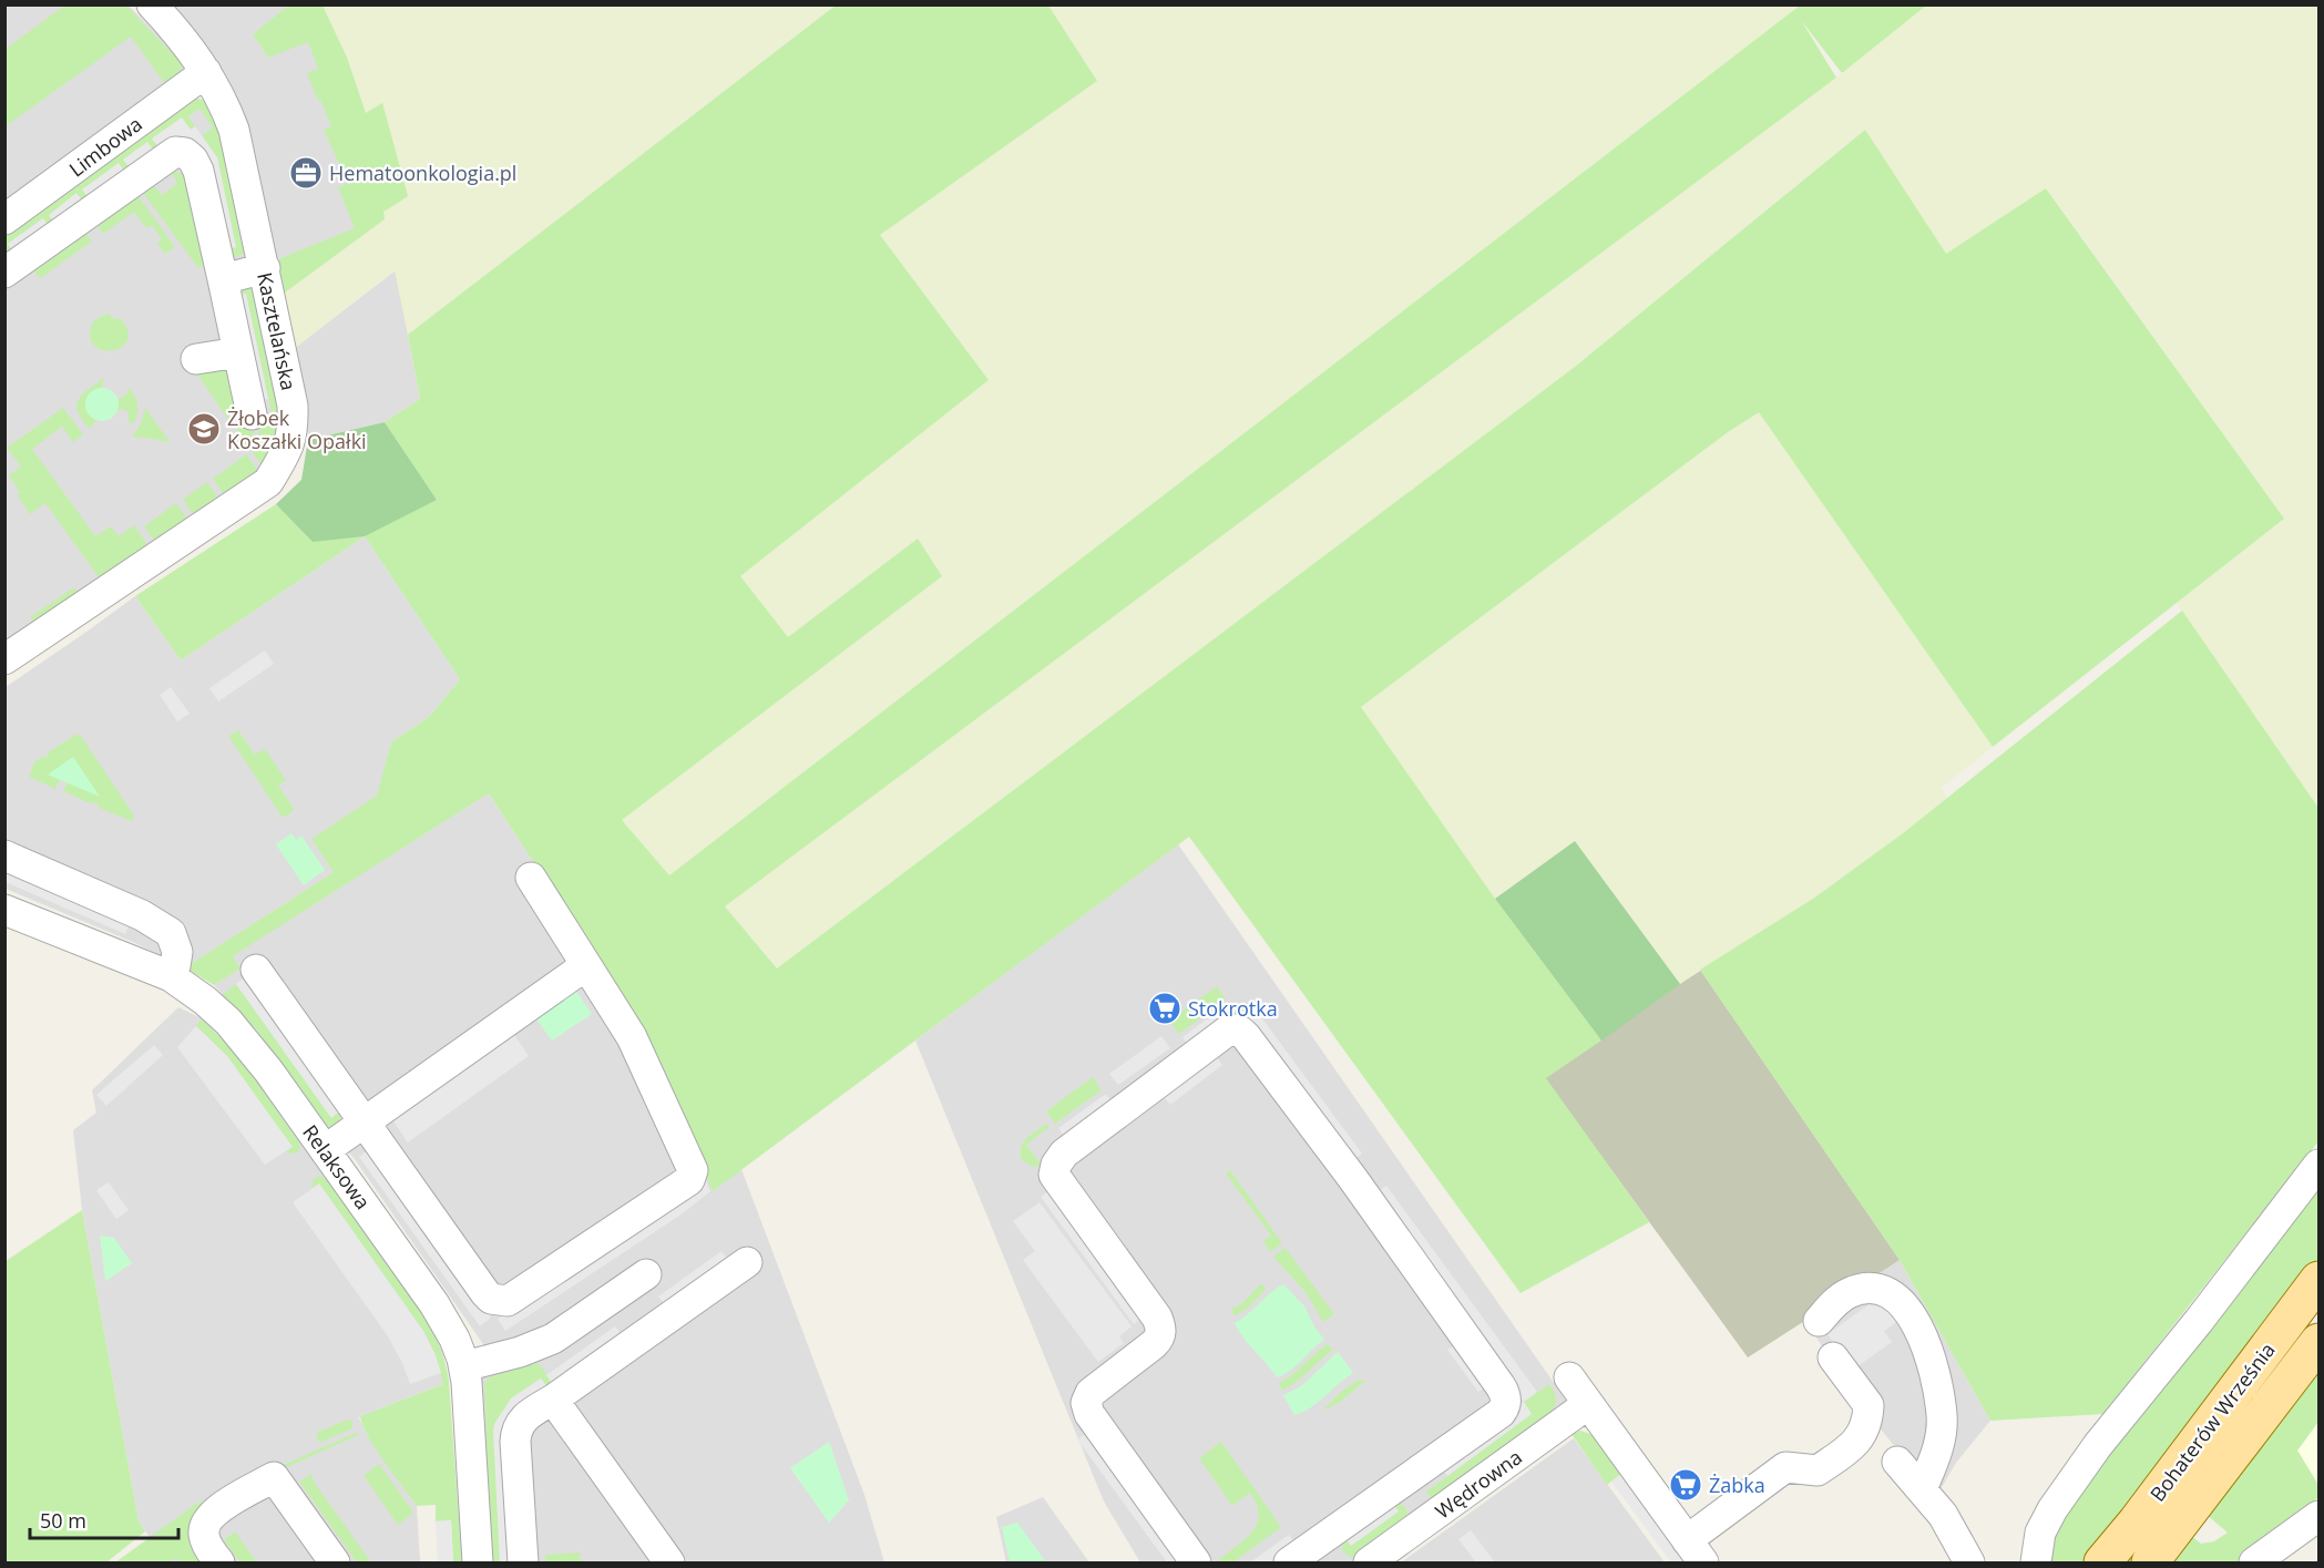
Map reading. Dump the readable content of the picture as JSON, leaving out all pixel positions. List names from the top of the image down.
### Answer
{
  "streets": {
    "main road": ["Bohaterów Września"],
    "street": [
      "Limbowa",
      "Kasztelańska",
      "Relaksowa",
      "Wędrowna"
    ]
  },
  "crossings": [
    ["Limbowa", "Kasztelańska"]
  ],
  "places": {
    "office": ["Hematoonkologia.pl"],
    "school or university": ["Żłobek Koszałki Opałki"],
    "supermarket": ["Stokrotka", "Żabka"]
  },
  "scale_bar": "50 m"
}
